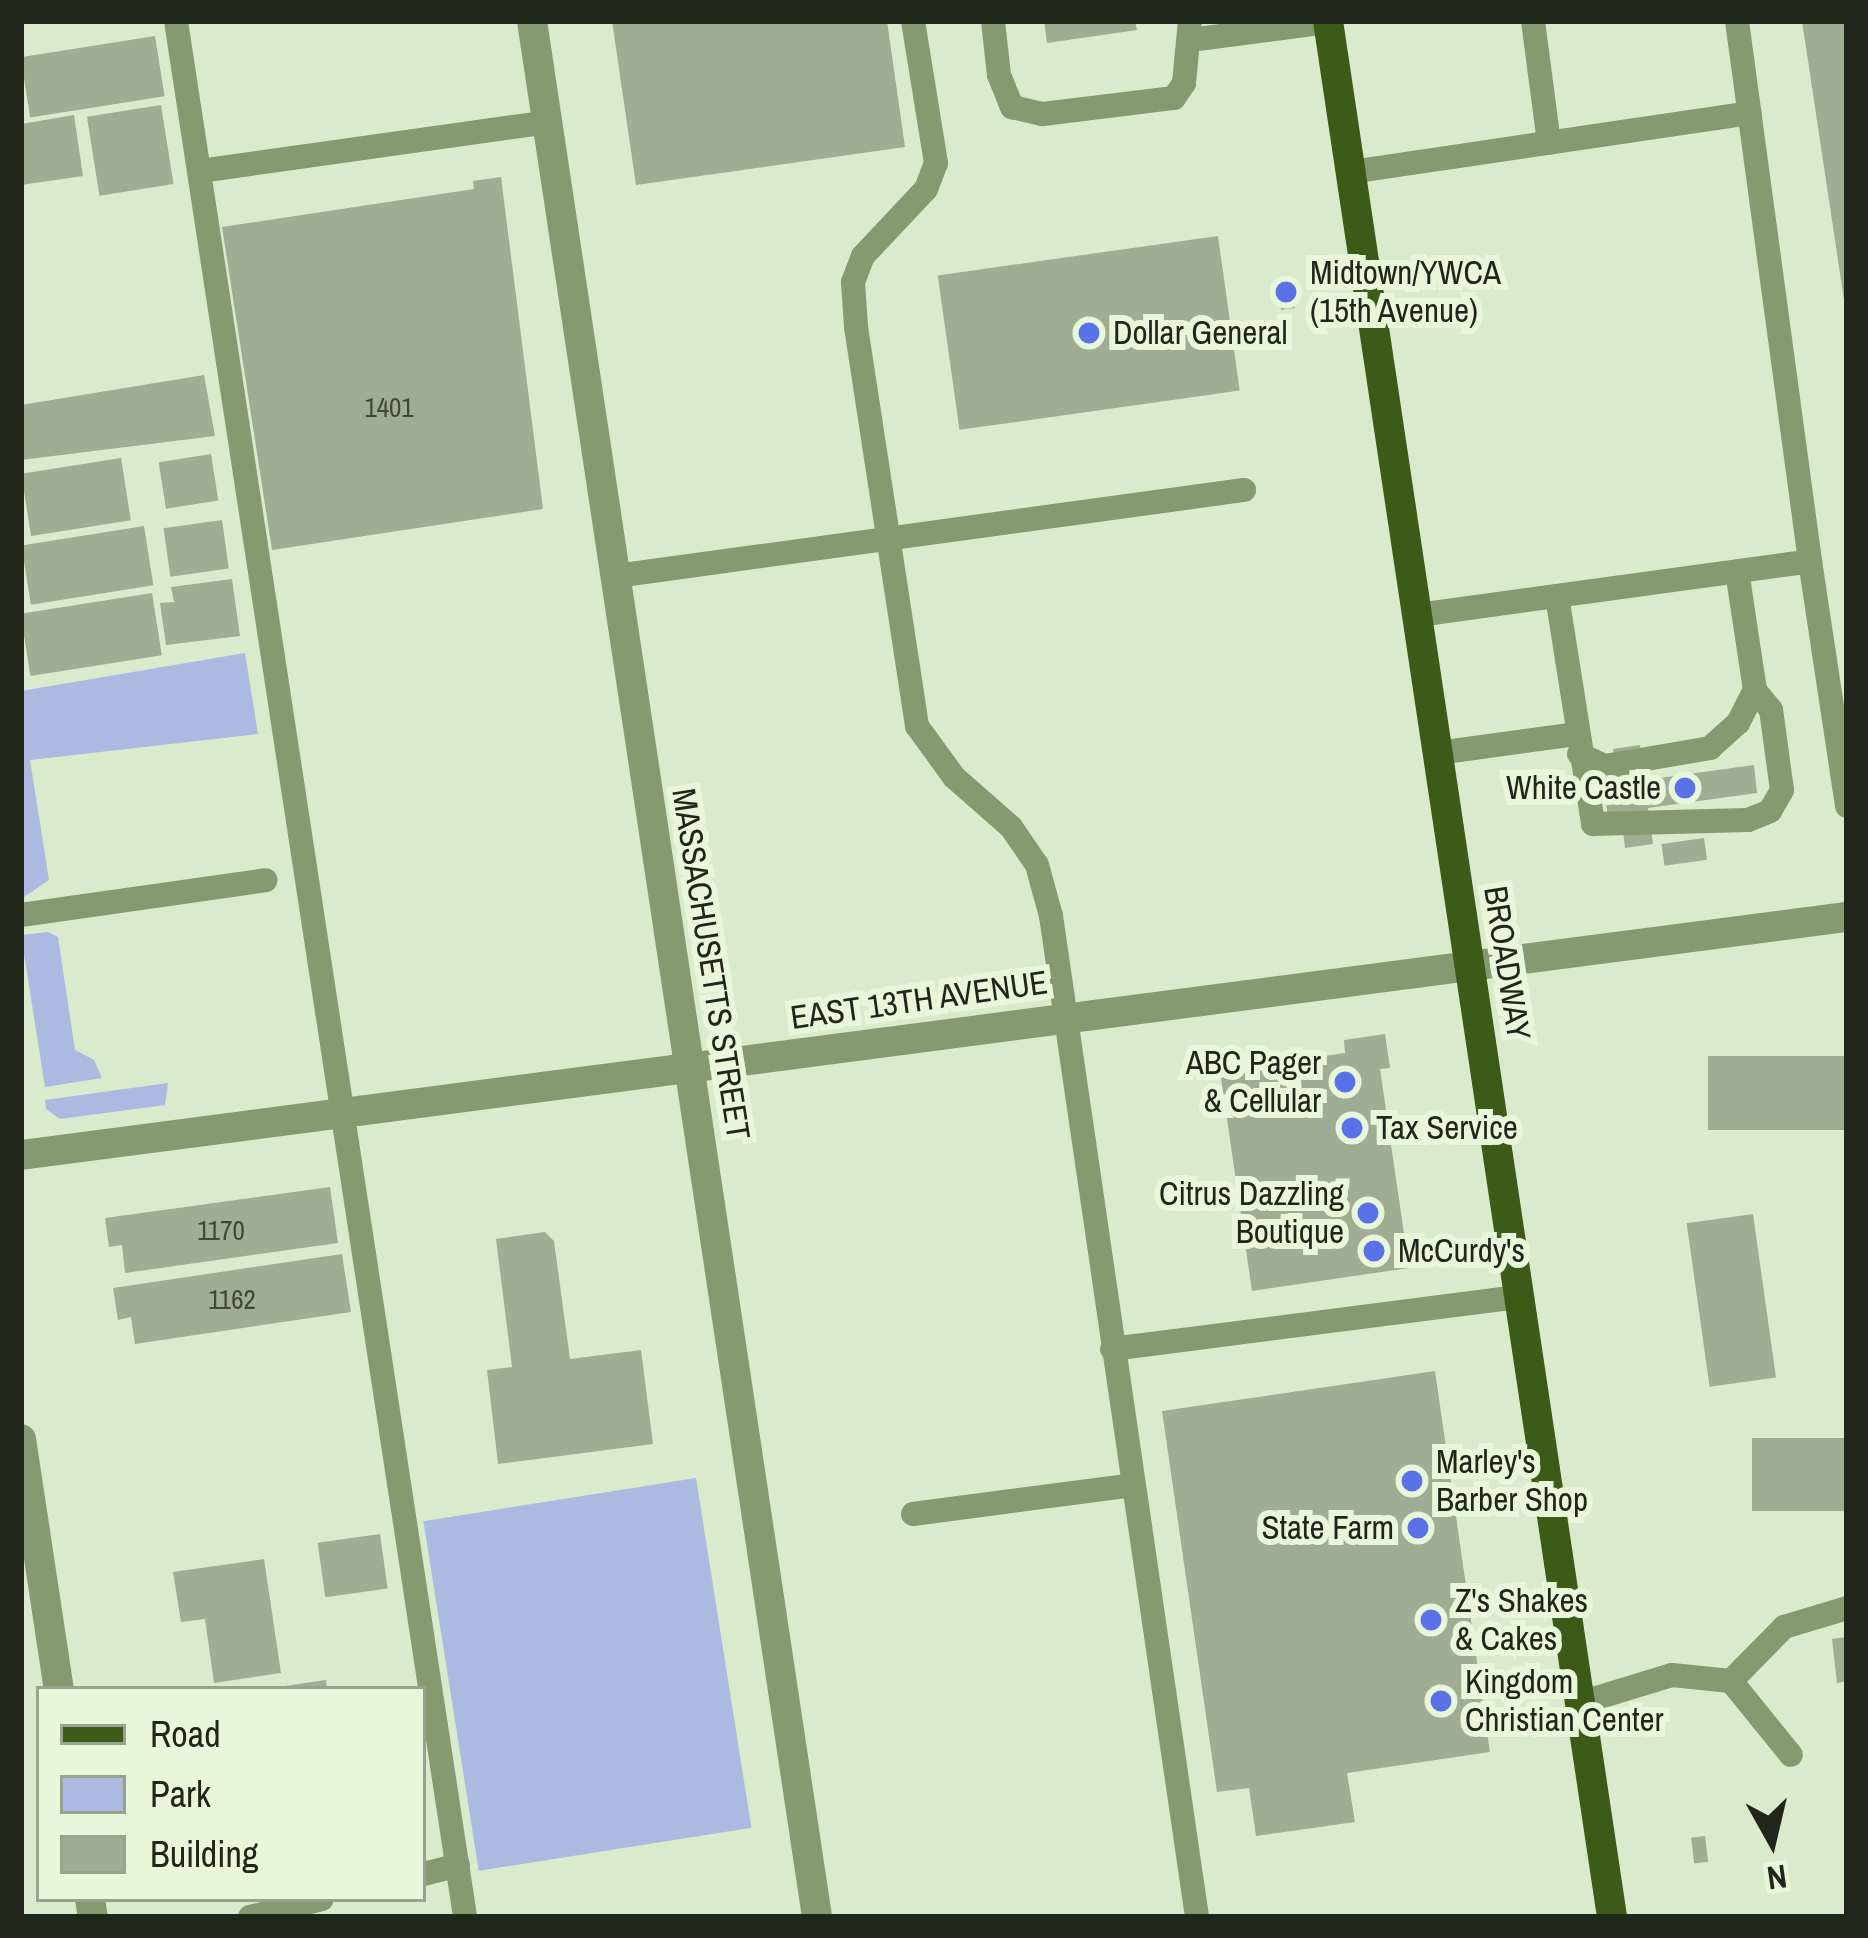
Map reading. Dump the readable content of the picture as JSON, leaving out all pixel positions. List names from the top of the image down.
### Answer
{
  "streets": {
    "main road": ["BROADWAY"],
    "street": ["MASSACHUSETTS STREET", "EAST 13TH AVENUE"]
  },
  "crossings": [
    ["BROADWAY", "EAST 13TH AVENUE"],
    ["MASSACHUSETTS STREET", "EAST 13TH AVENUE"]
  ],
  "places": [
    "Midtown/YWCA (15th Avenue)",
    "Dollar General",
    "White Castle",
    "ABC Pager & Cellular",
    "Tax Service",
    "Citrus Dazzling Boutique",
    "McCurdy's",
    "Marley's Barber Shop",
    "State Farm",
    "Z's Shakes & Cakes",
    "Kingdom Christian Center"
  ],
  "house_numbers": ["1401", "1170", "1162"],
  "legend": ["Road", "Park", "Building"],
  "north": "bottom"
}
